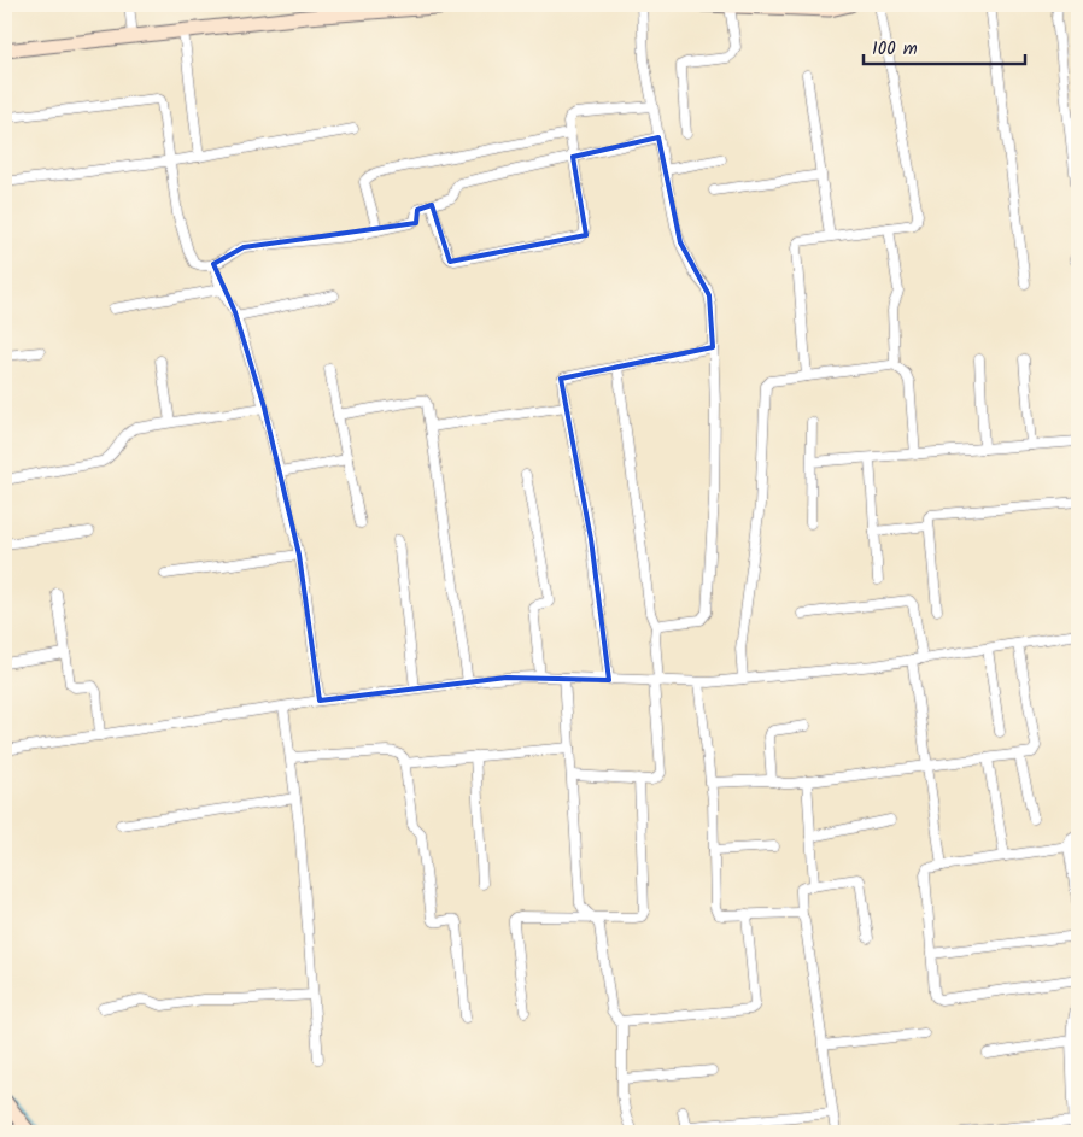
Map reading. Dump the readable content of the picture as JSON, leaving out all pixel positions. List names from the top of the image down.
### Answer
{
  "scale_bar": "100 m"
}
